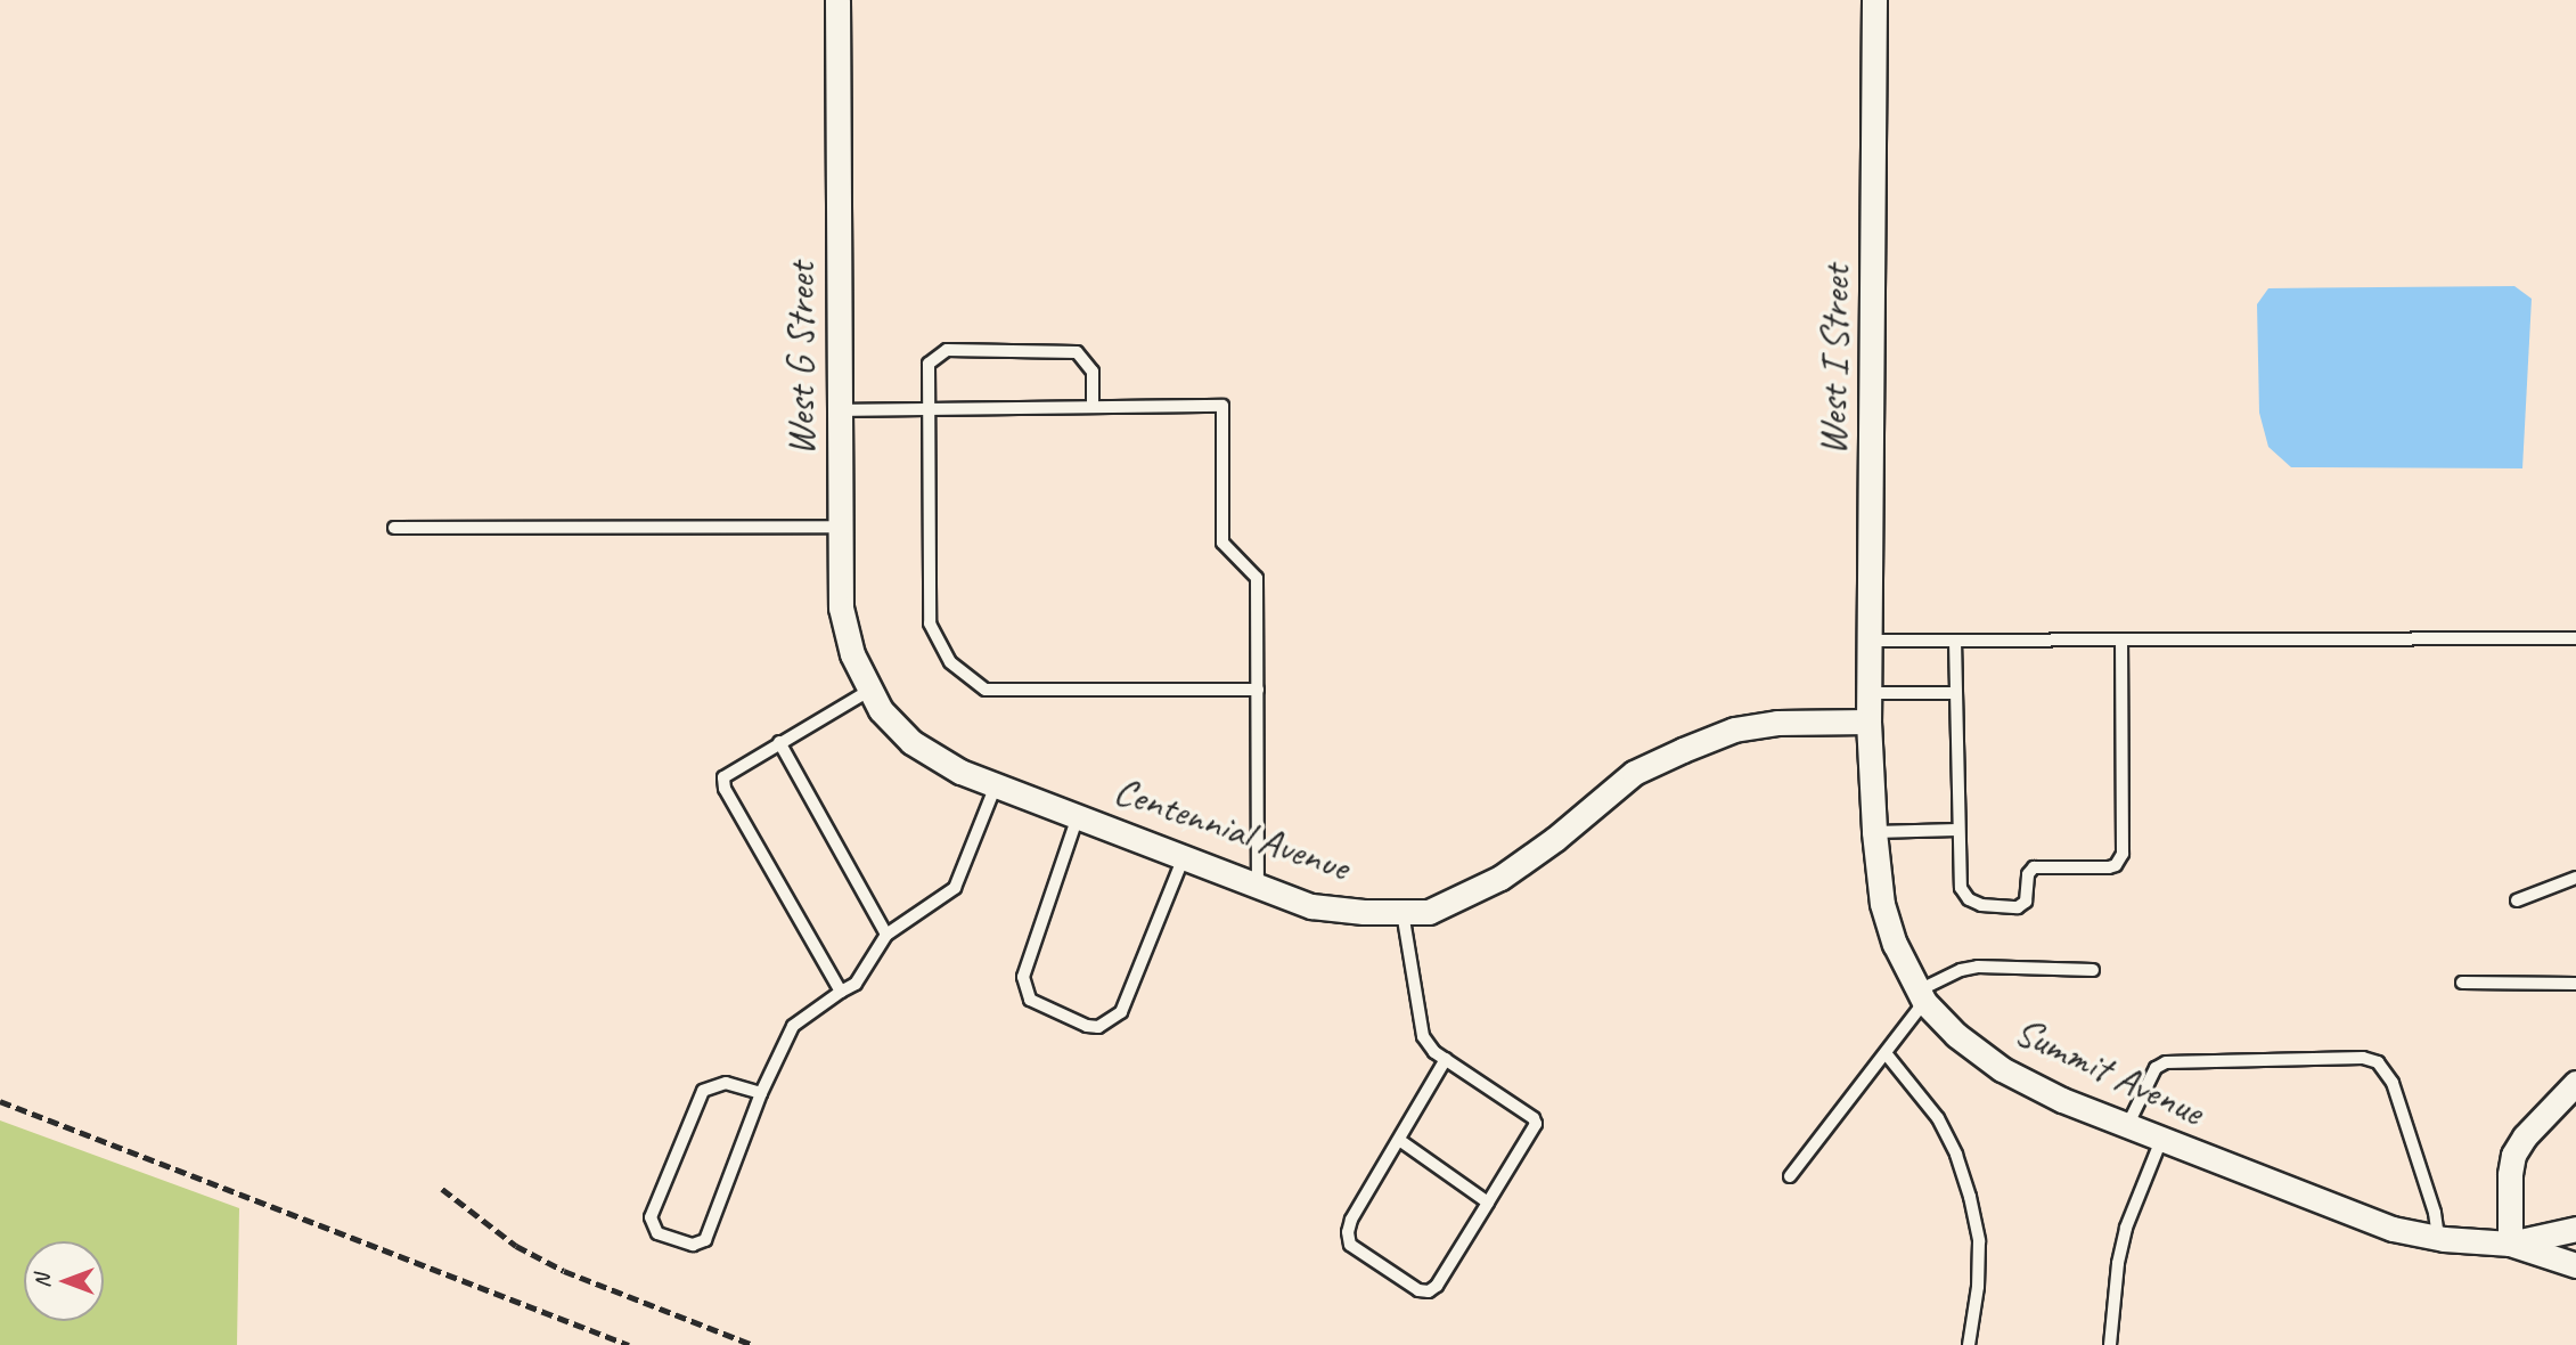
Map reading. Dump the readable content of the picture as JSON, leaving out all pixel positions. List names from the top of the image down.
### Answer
{
  "streets": {
    "street": [
      "West G Street",
      "West I Street",
      "Centennial Avenue",
      "Summit Avenue"
    ]
  },
  "crossings": [
    ["West G Street", "Centennial Avenue"],
    ["West I Street", "Centennial Avenue"],
    ["West I Street", "Summit Avenue"],
    ["Centennial Avenue", "Summit Avenue"]
  ],
  "north": "left"
}
